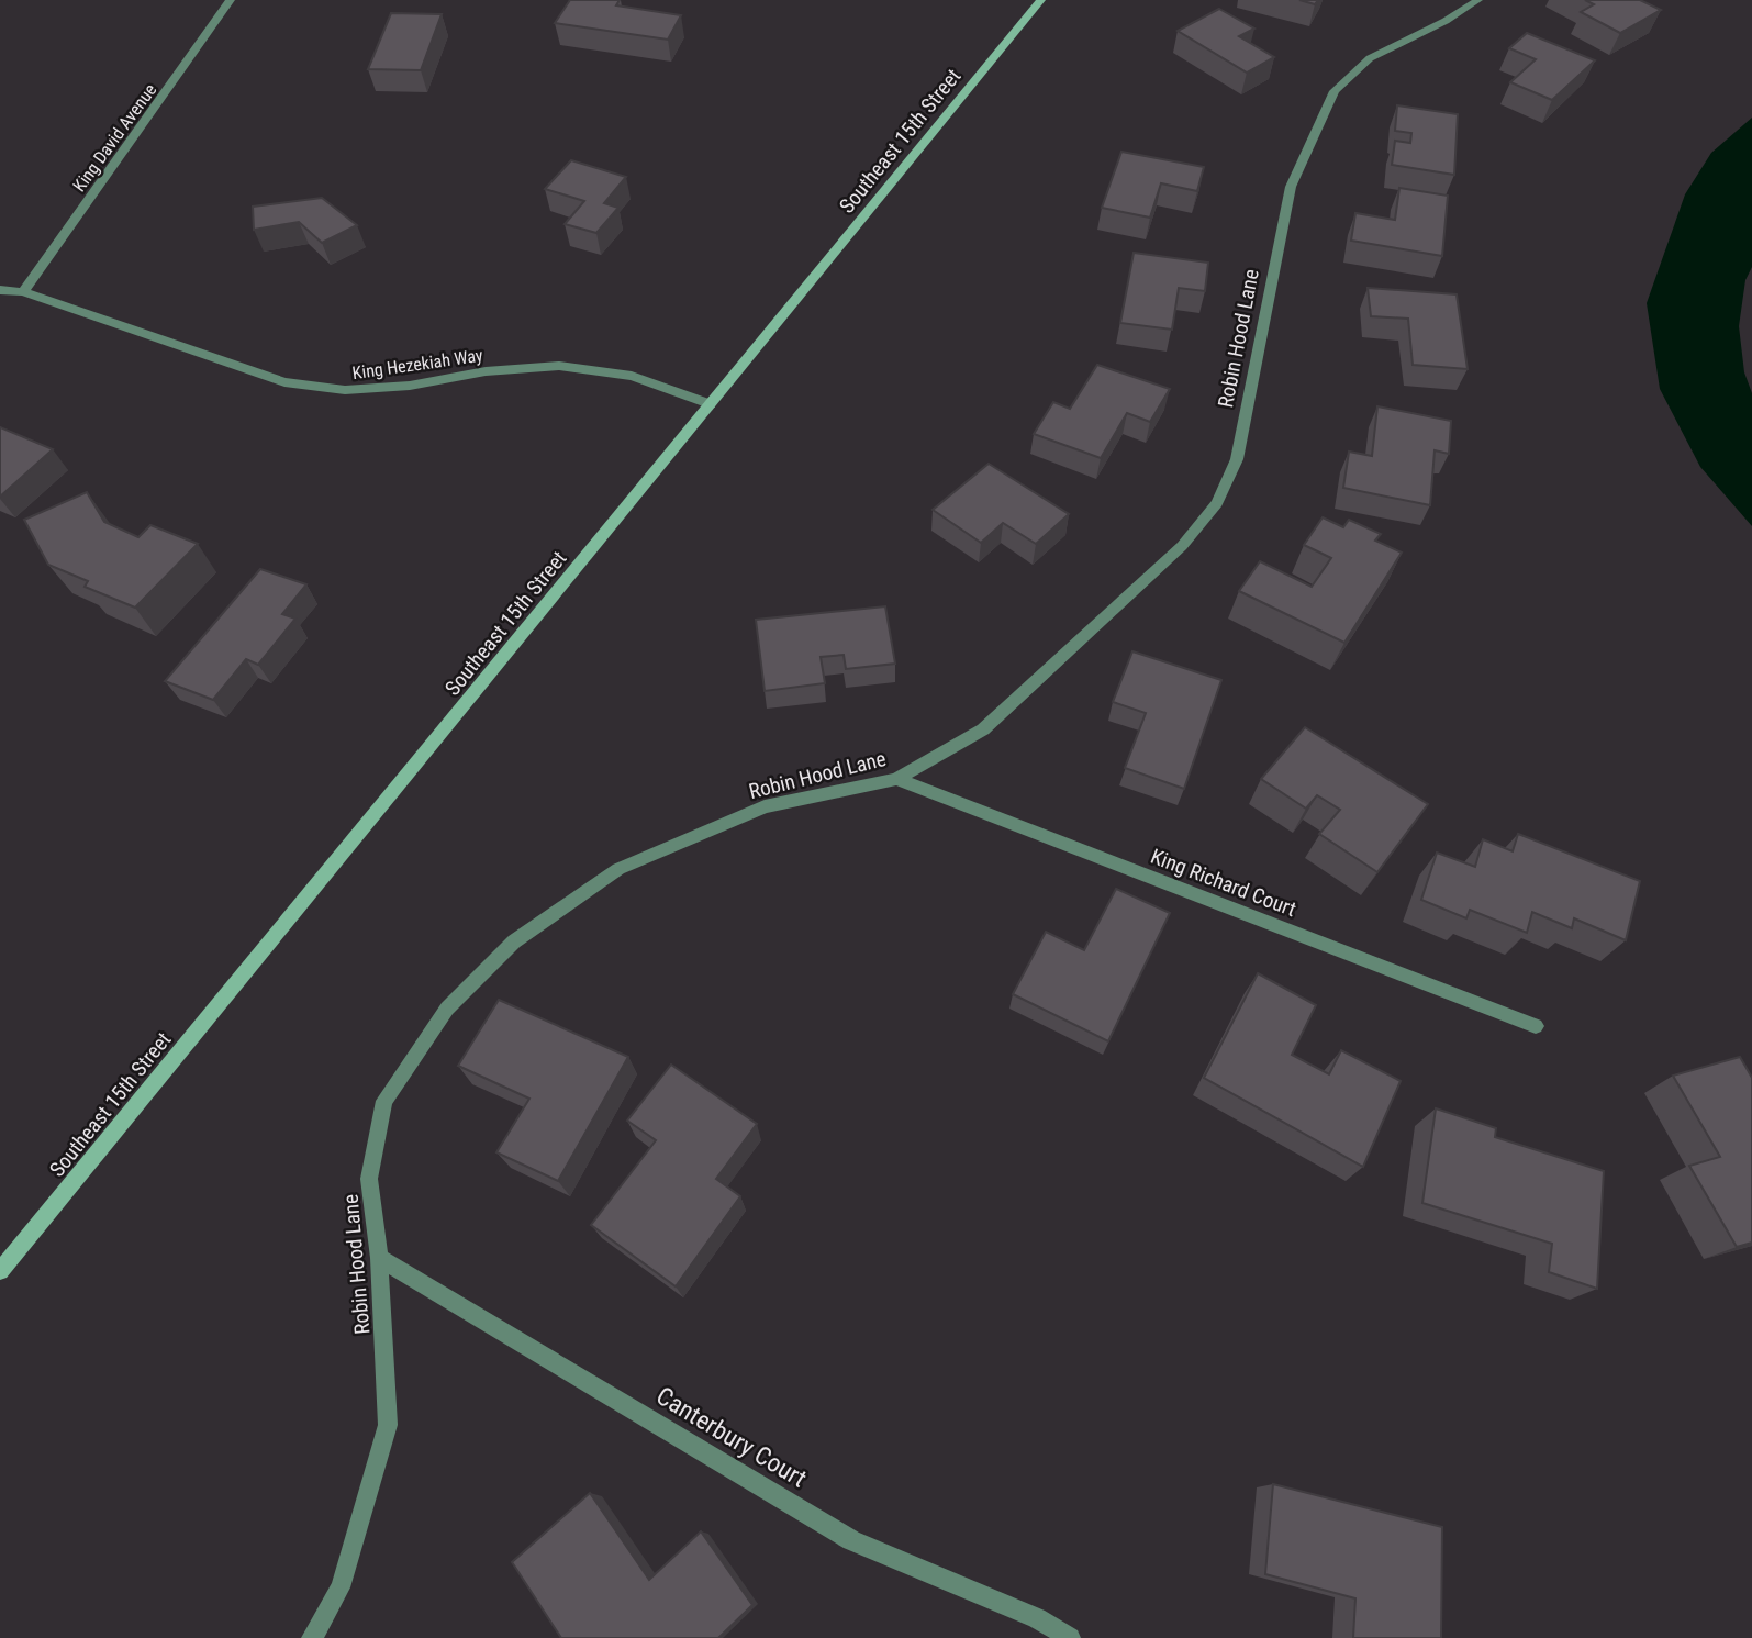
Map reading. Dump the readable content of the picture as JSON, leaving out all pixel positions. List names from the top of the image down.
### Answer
{
  "streets": {
    "main road": ["Southeast 15th Street"],
    "street": [
      "King David Avenue",
      "Robin Hood Lane",
      "King Hezekiah Way",
      "King Richard Court",
      "Canterbury Court"
    ]
  },
  "crossings": [
    ["King David Avenue", "King Hezekiah Way"],
    ["Southeast 15th Street", "King Hezekiah Way"],
    ["Robin Hood Lane", "King Richard Court"],
    ["Robin Hood Lane", "Canterbury Court"]
  ]
}
